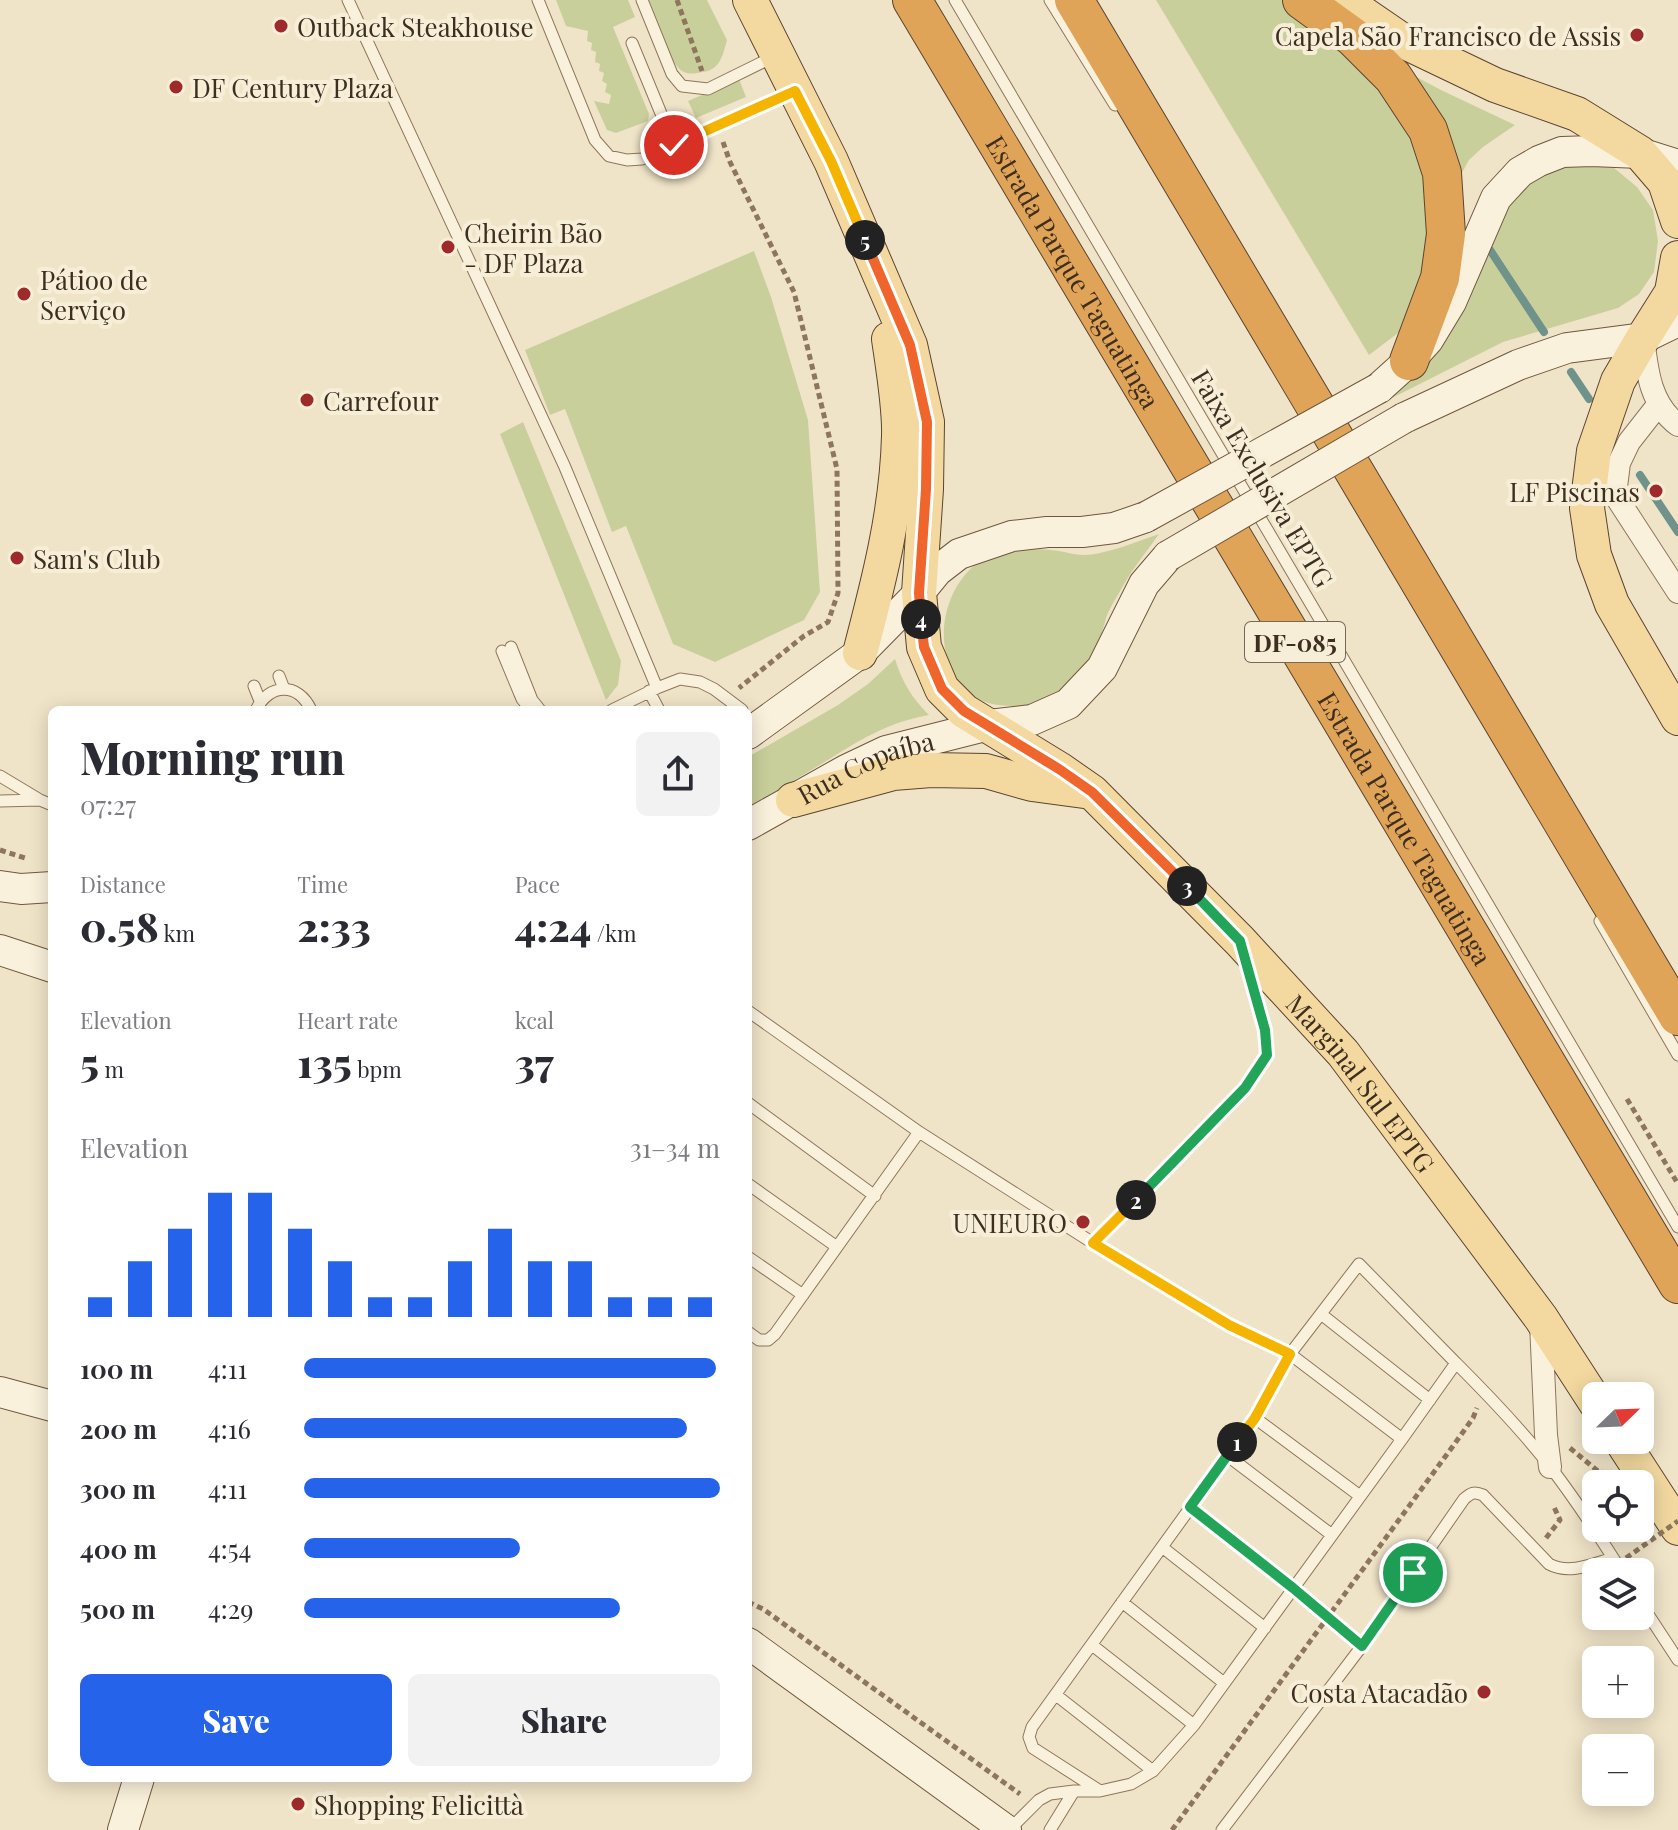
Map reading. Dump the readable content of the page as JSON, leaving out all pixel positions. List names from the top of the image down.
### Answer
{
  "streets": {
    "highway": ["Estrada Parque Taguatinga", "DF-085"],
    "main road": ["Rua Copaíba", "Marginal Sul EPTG"],
    "lane": ["Faixa Exclusiva EPTG"]
  },
  "crossings": [
    ["Rua Copaíba", "Marginal Sul EPTG"]
  ],
  "places": [
    "Outback Steakhouse",
    "Capela São Francisco de Assis",
    "DF Century Plaza",
    "Cheirin Bão - DF Plaza",
    "Pátioo de Serviço",
    "Carrefour",
    "LF Piscinas",
    "Sam's Club",
    "UNIEURO",
    "Costa Atacadão",
    "Shopping Felicittà"
  ],
  "north": "top right",
  "page": {
    "pins": [
      "5",
      "4",
      "3",
      "2",
      "1"
    ],
    "heading": ["Morning run", "07:27"],
    "stats": [
      ["Distance", "0.58 km"],
      ["Time", "2:33"],
      ["Pace", "4:24 /km"],
      ["Elevation", "5 m"],
      ["Heart rate", "135 bpm"],
      ["kcal", "37"]
    ],
    "chart": ["Elevation", "31–34 m"],
    "list": [
      {
        "name": "100 m",
        "note": "4:11"
      },
      {
        "name": "200 m",
        "note": "4:16"
      },
      {
        "name": "300 m",
        "note": "4:11"
      },
      {
        "name": "400 m",
        "note": "4:54"
      },
      {
        "name": "500 m",
        "note": "4:29"
      }
    ],
    "map_buttons": ["+", "−"],
    "buttons": ["Save", "Share"]
  }
}
